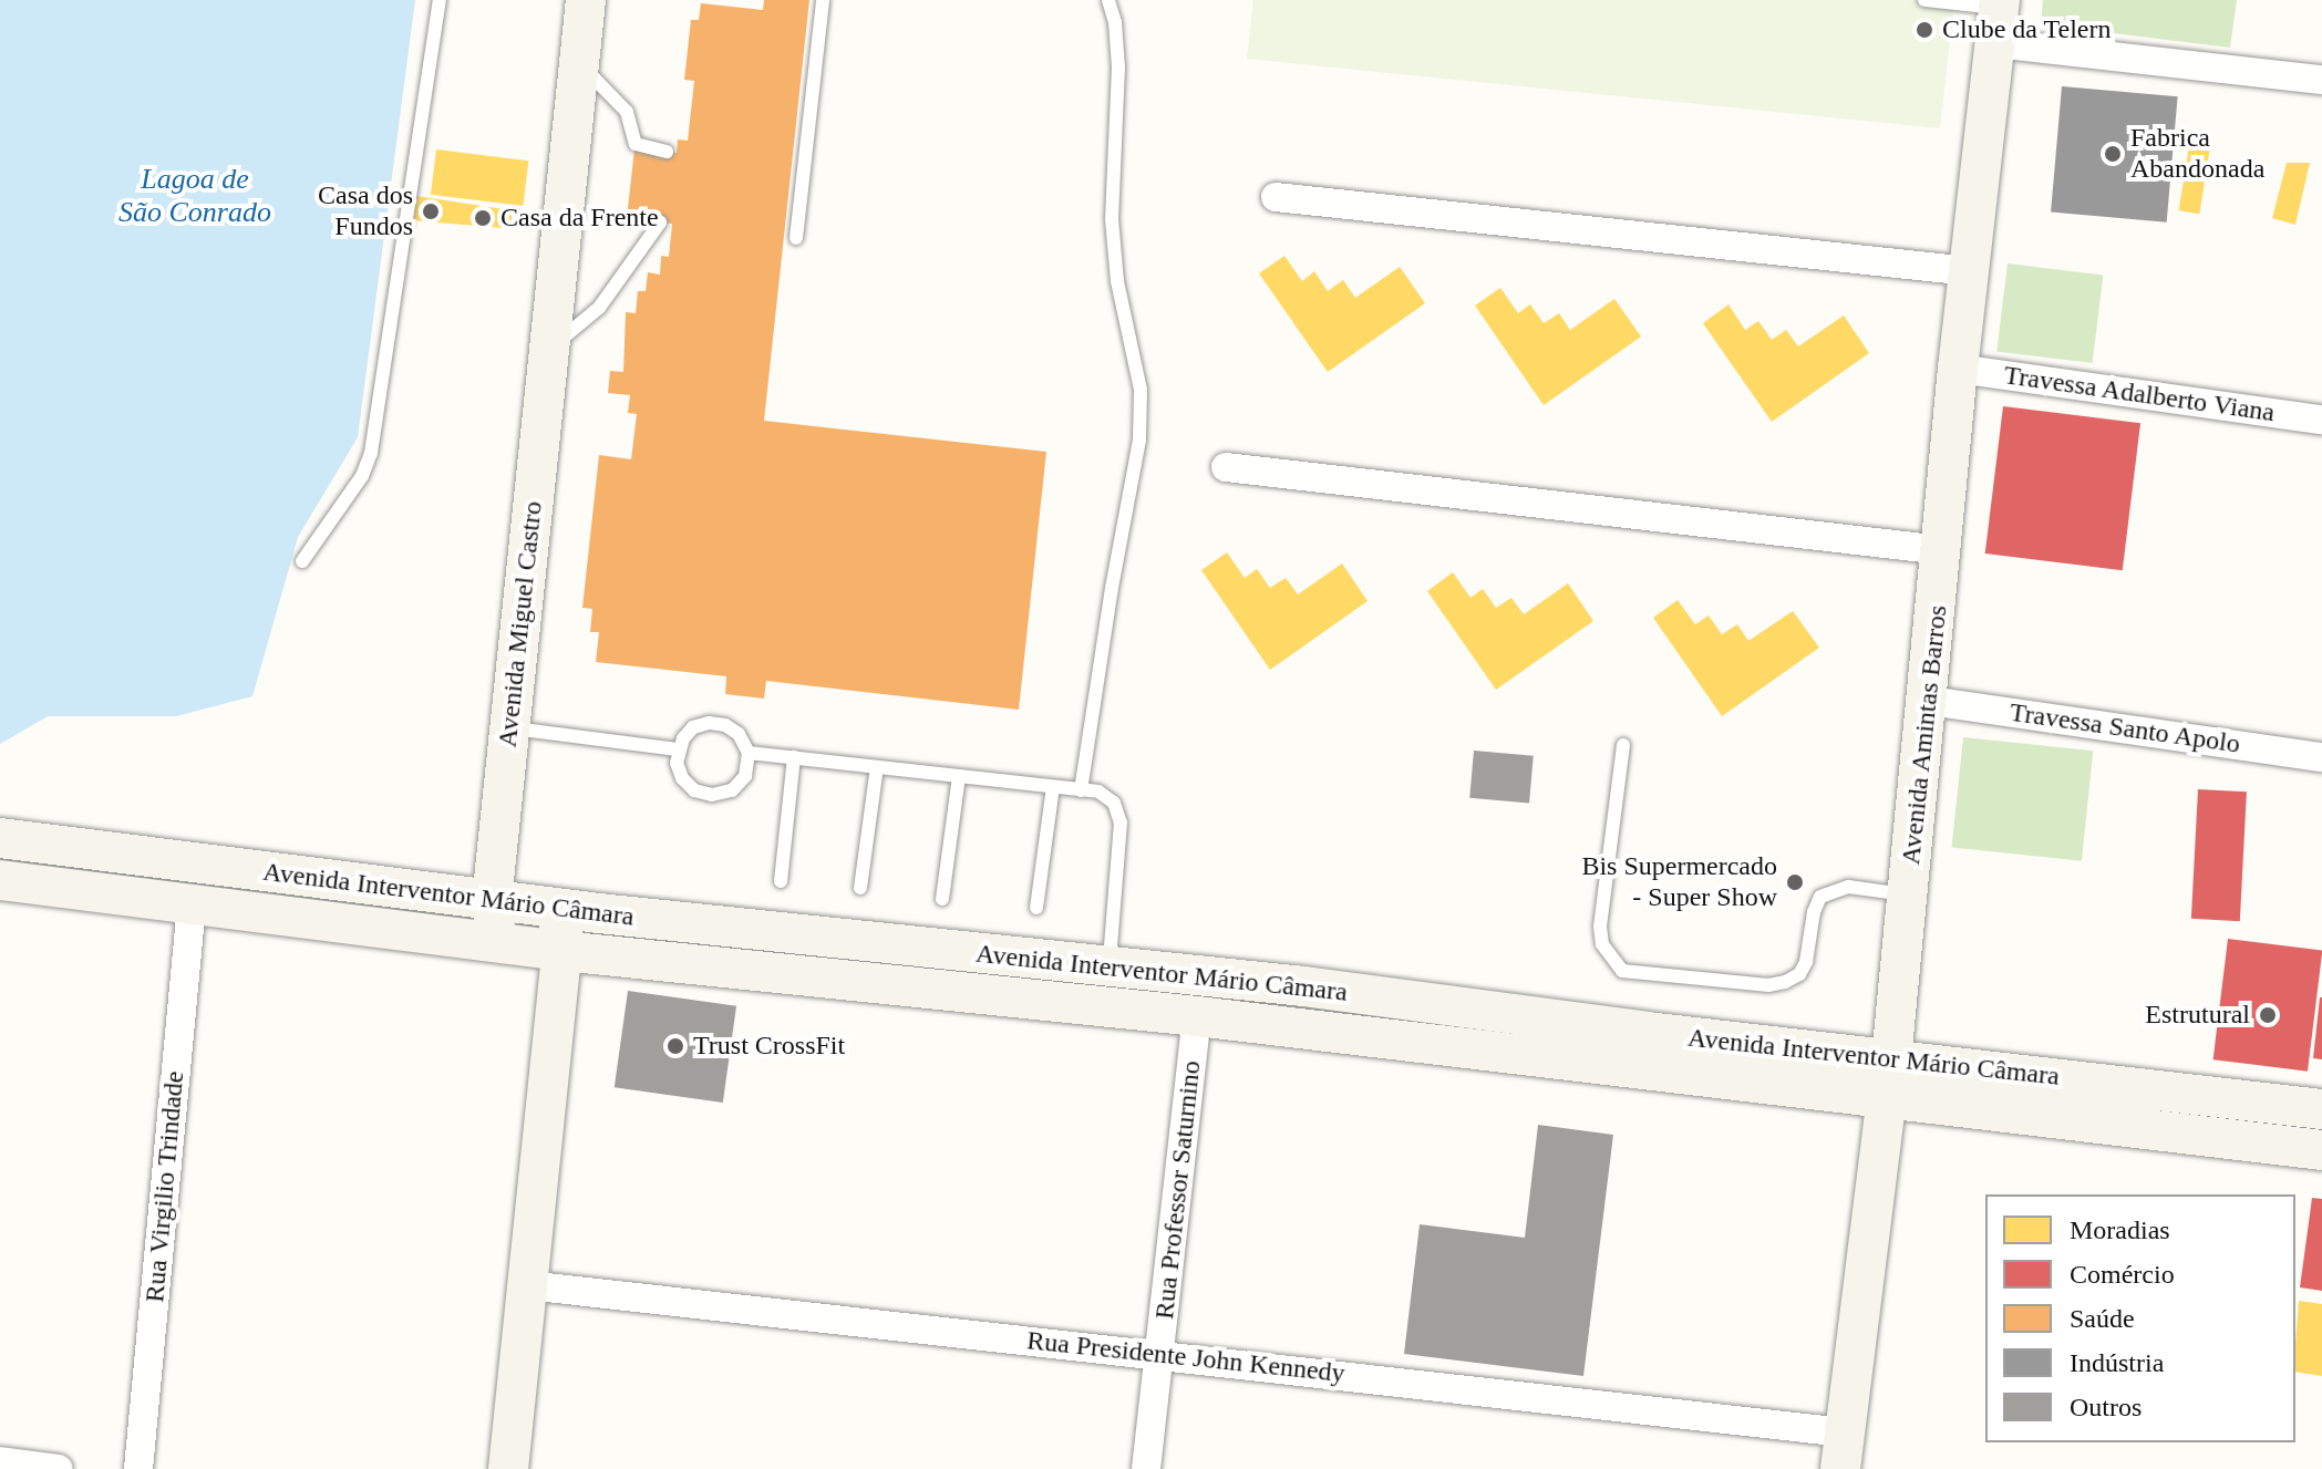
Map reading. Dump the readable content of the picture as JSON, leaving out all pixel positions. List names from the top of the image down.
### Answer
{
  "streets": {
    "main road": ["Avenida Miguel Castro", "Avenida Amintas Barros", "Avenida Interventor Mário Câmara"],
    "street": [
      "Travessa Adalberto Viana",
      "Travessa Santo Apolo",
      "Rua Virgilio Trindade",
      "Rua Professor Saturnino",
      "Rua Presidente John Kennedy"
    ]
  },
  "crossings": [
    ["Travessa Adalberto Viana", "Avenida Amintas Barros"],
    ["Avenida Miguel Castro", "Avenida Interventor Mário Câmara"],
    ["Travessa Santo Apolo", "Avenida Amintas Barros"],
    ["Avenida Amintas Barros", "Avenida Interventor Mário Câmara"],
    ["Avenida Amintas Barros", "Rua Presidente John Kennedy"],
    ["Avenida Interventor Mário Câmara", "Rua Virgilio Trindade"],
    ["Avenida Interventor Mário Câmara", "Rua Professor Saturnino"],
    ["Rua Professor Saturnino", "Rua Presidente John Kennedy"]
  ],
  "water": ["Lagoa de São Conrado"],
  "places": [
    "Clube da Telern",
    "Fabrica Abandonada",
    "Casa dos Fundos",
    "Casa da Frente",
    "Bis Supermercado - Super Show",
    "Estrutural",
    "Trust CrossFit"
  ],
  "legend": [
    "Moradias",
    "Comércio",
    "Saúde",
    "Indústria",
    "Outros"
  ]
}
